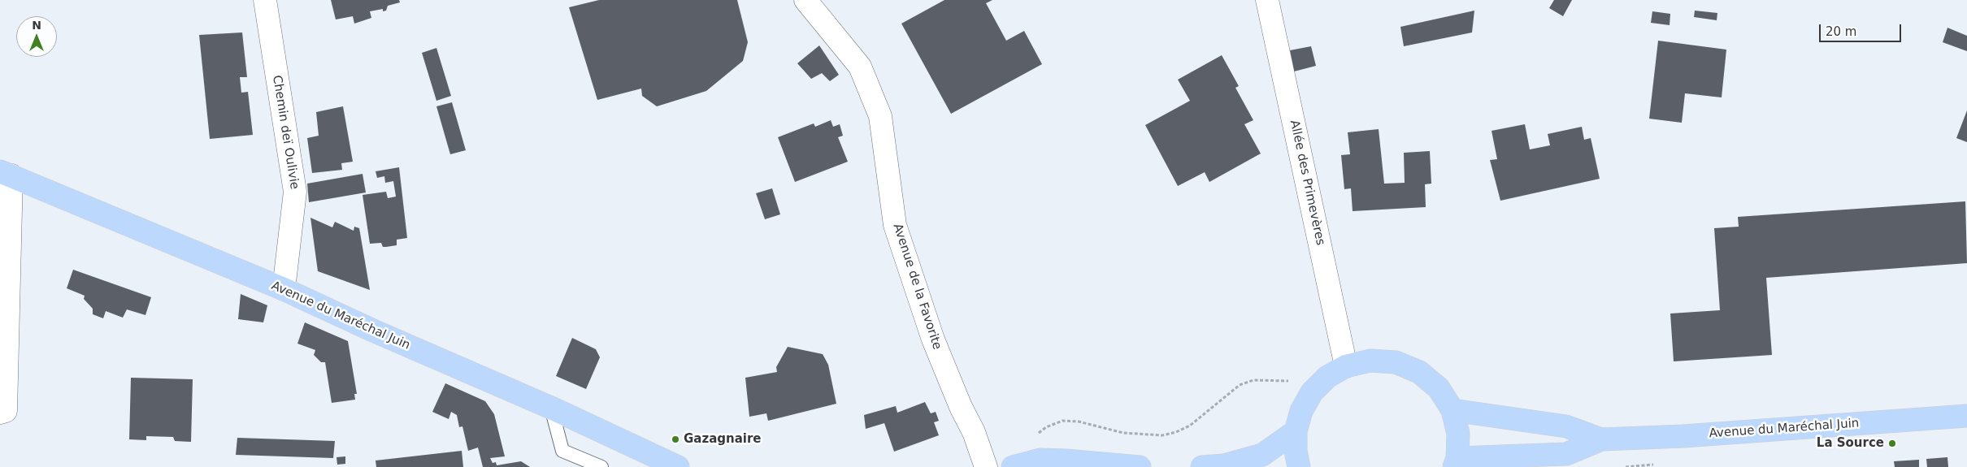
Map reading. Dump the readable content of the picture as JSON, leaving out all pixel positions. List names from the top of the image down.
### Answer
{
  "streets": {
    "main road": ["Avenue du Maréchal Juin"],
    "street": ["Chemin deï Oulivie", "Allée des Primevères", "Avenue de la Favorite"]
  },
  "crossings": [
    ["Chemin deï Oulivie", "Avenue du Maréchal Juin"]
  ],
  "places": ["Gazagnaire", "La Source"],
  "scale_bar": "20 m",
  "north": "top"
}
